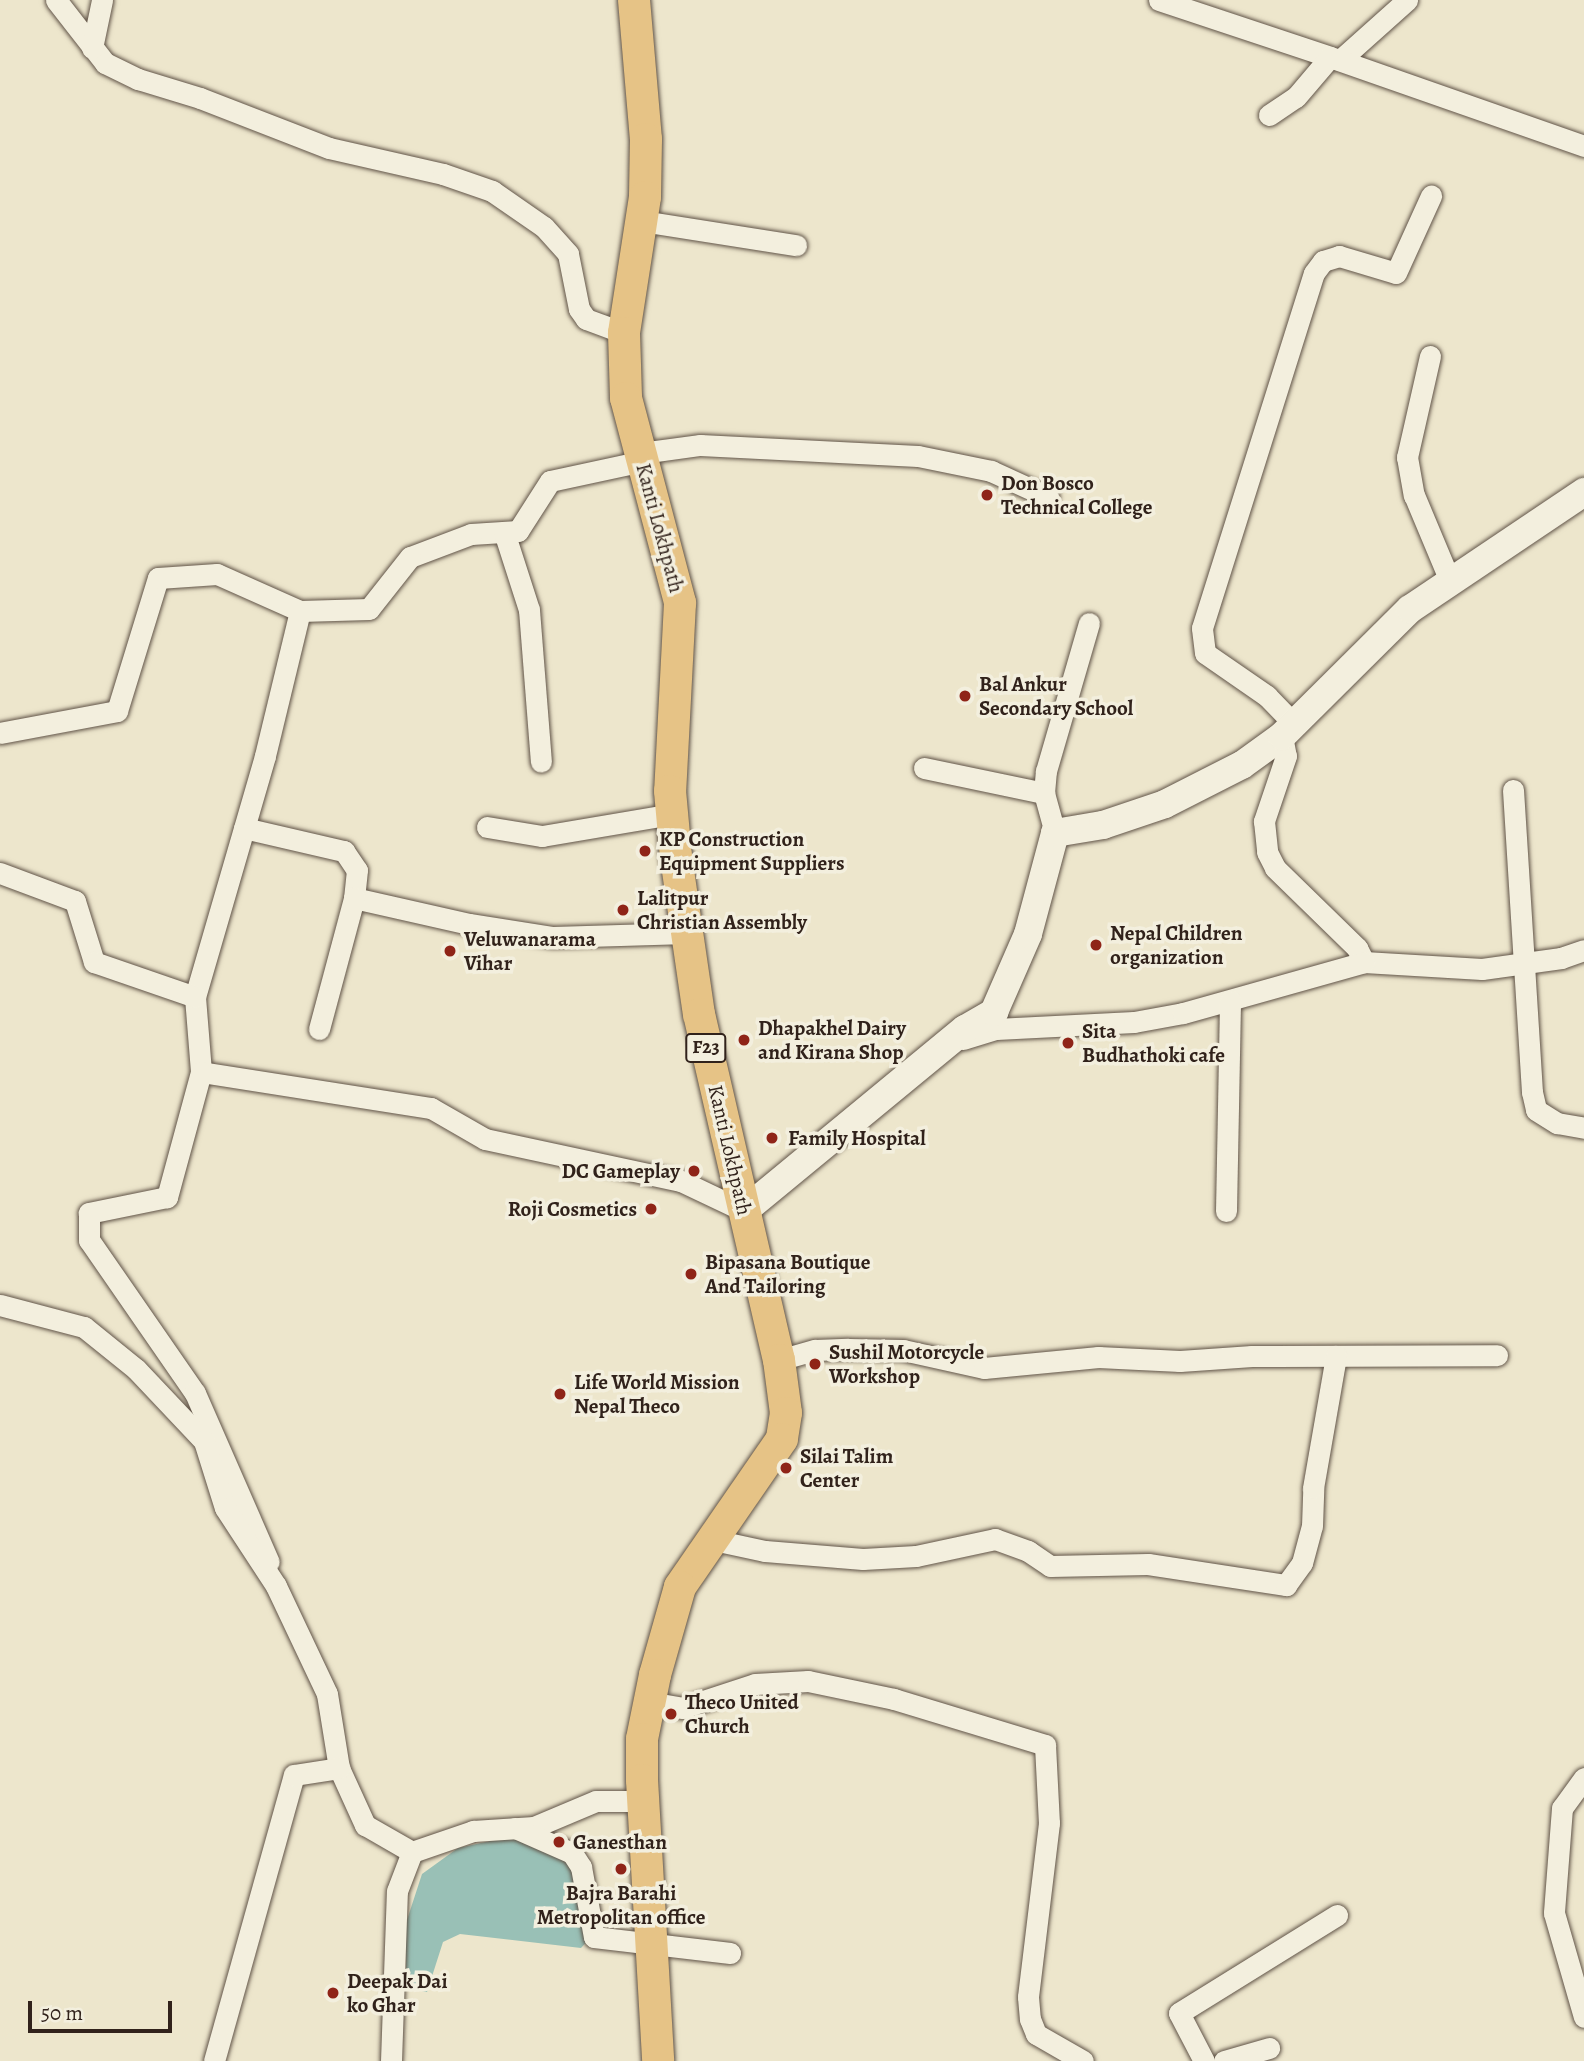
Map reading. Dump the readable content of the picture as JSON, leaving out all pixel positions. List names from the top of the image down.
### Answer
{
  "streets": {
    "main road": ["Kanti Lokhpath", "F23"]
  },
  "places": [
    "Don Bosco Technical College",
    "Bal Ankur Secondary School",
    "KP Construction Equipment Suppliers",
    "Lalitpur Christian Assembly",
    "Nepal Children organization",
    "Veluwanarama Vihar",
    "Dhapakhel Dairy and Kirana Shop",
    "Sita Budhathoki cafe",
    "Family Hospital",
    "DC Gameplay",
    "Roji Cosmetics",
    "Bipasana Boutique And Tailoring",
    "Sushil Motorcycle Workshop",
    "Life World Mission Nepal Theco",
    "Silai Talim Center",
    "Theco United Church",
    "Ganesthan",
    "Bajra Barahi Metropolitan office",
    "Deepak Dai ko Ghar"
  ],
  "scale_bar": "50 m"
}
